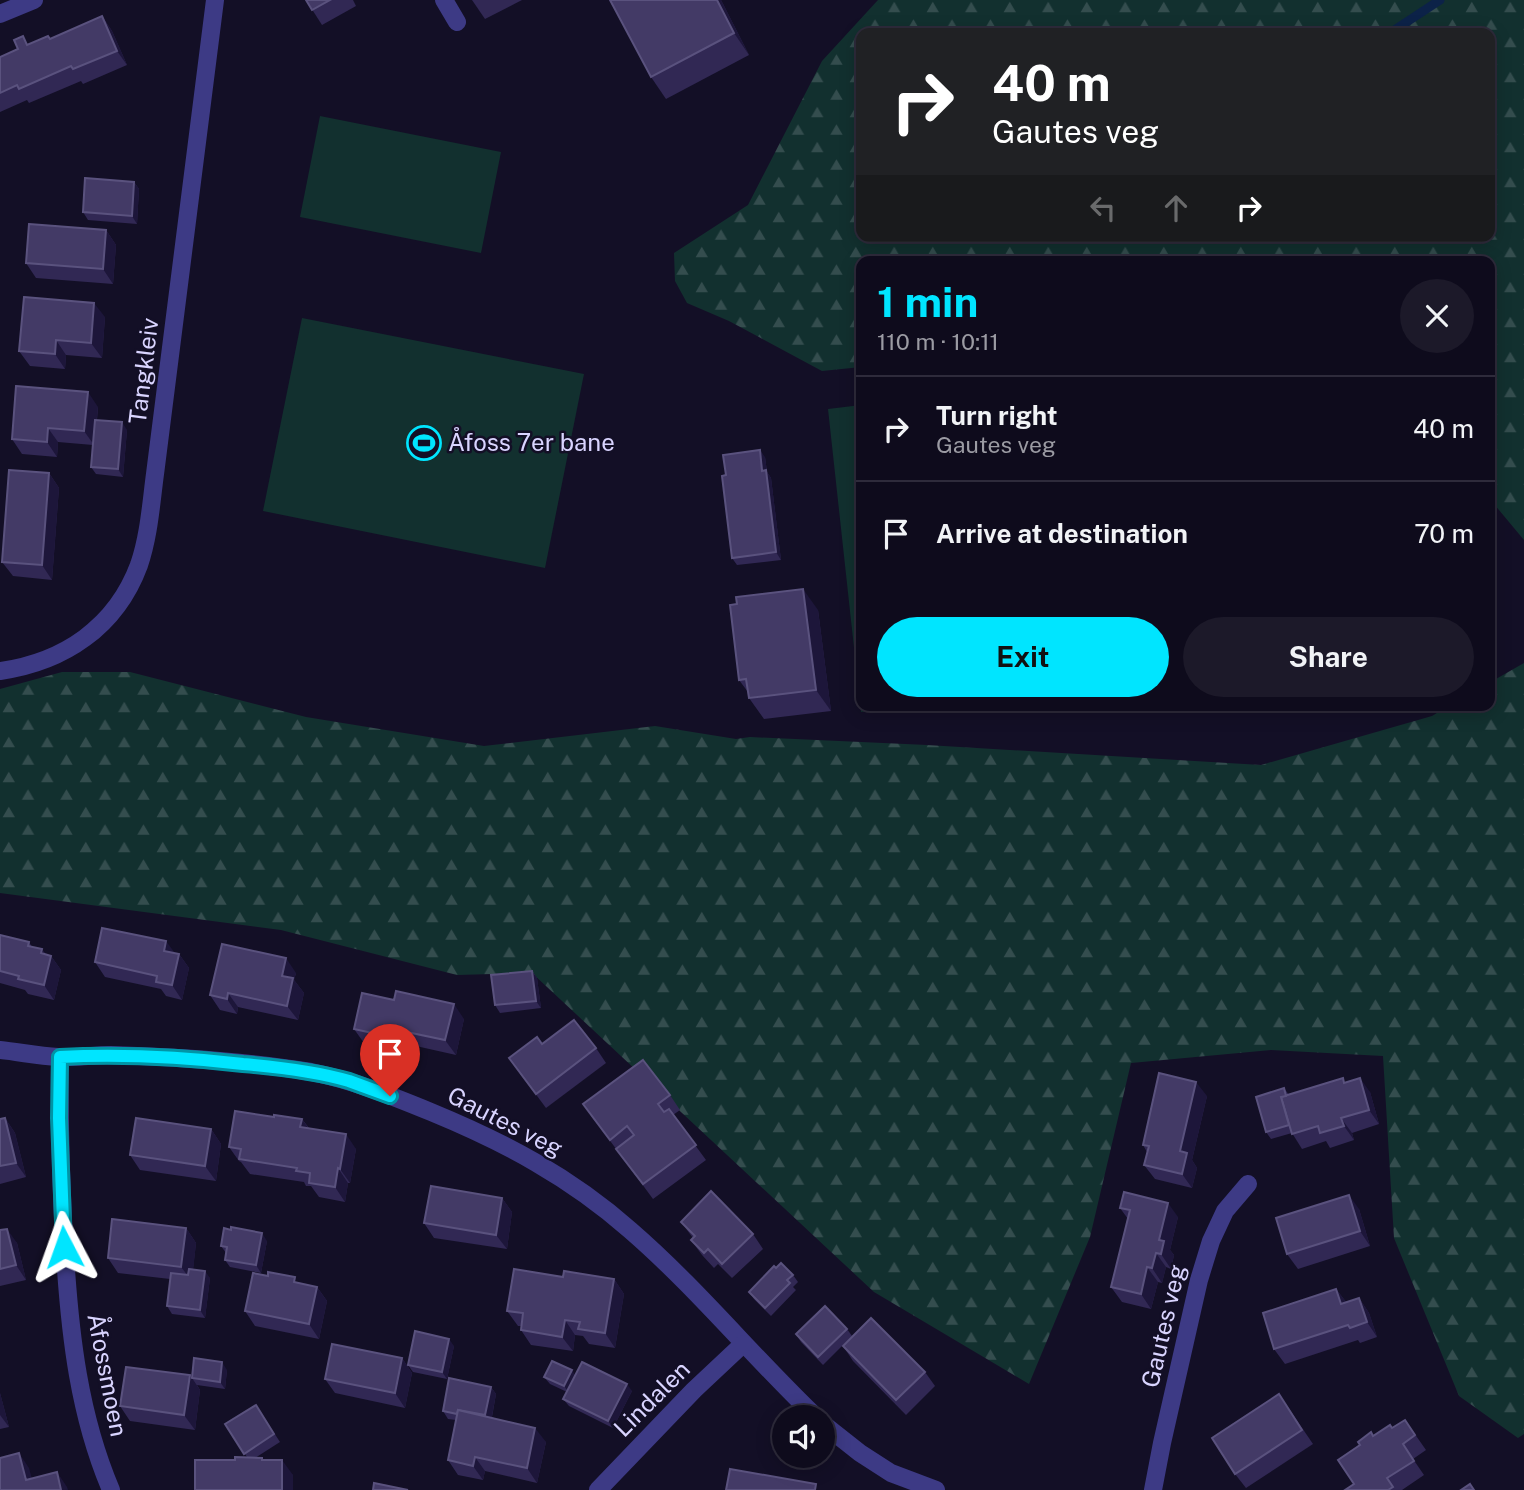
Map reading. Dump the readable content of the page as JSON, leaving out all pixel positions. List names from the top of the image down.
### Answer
{
  "streets": {
    "street": [
      "Tangkleiv",
      "Gautes veg",
      "Åfossmoen",
      "Lindalen"
    ]
  },
  "crossings": [
    ["Gautes veg", "Åfossmoen"],
    ["Gautes veg", "Lindalen"]
  ],
  "places": {
    "sports": ["Åfoss 7er bane"]
  },
  "page": {
    "turn": ["40 m", "Gautes veg"],
    "heading": ["1 min", "110 m · 10:11"],
    "list": [
      {
        "name": "Turn right",
        "note": "Gautes veg",
        "value": "40 m"
      },
      {
        "name": "Arrive at destination",
        "value": "70 m"
      }
    ],
    "buttons": ["Exit", "Share"]
  }
}
